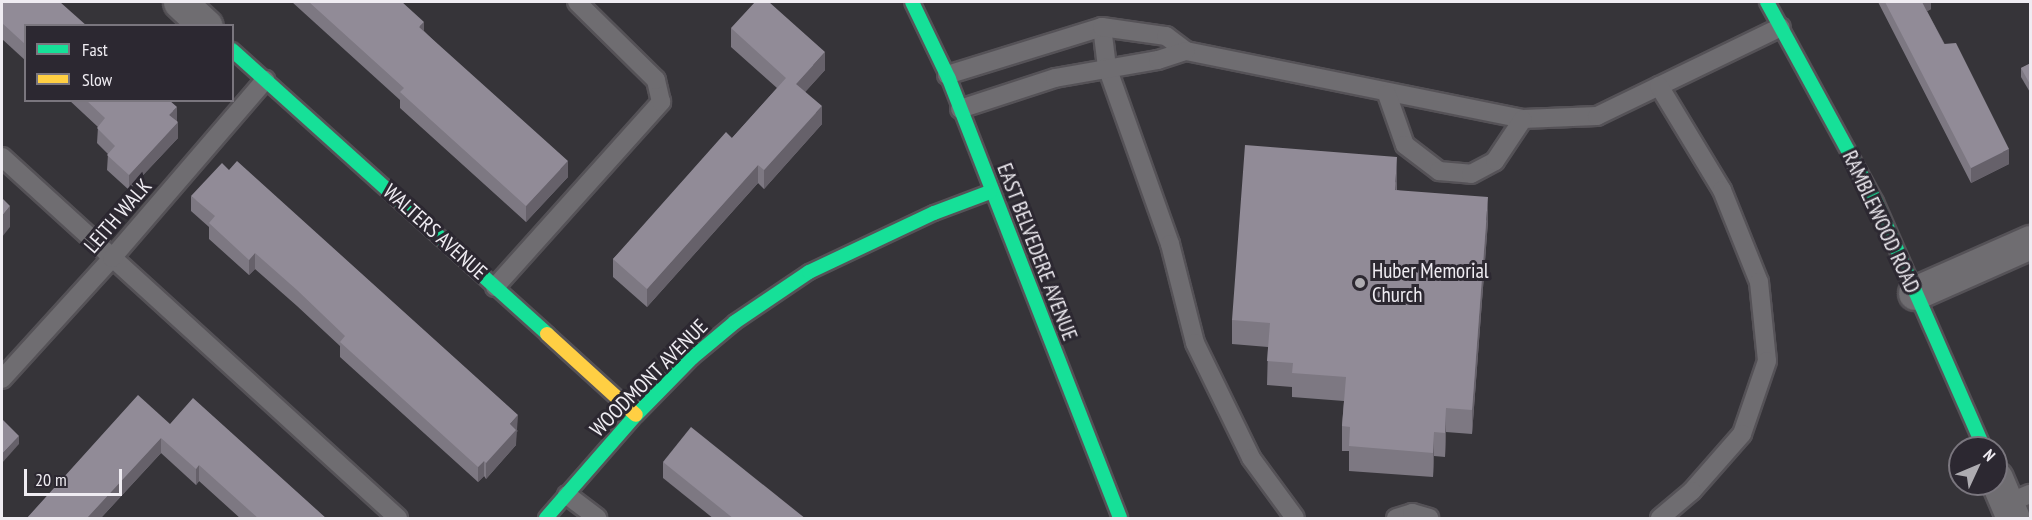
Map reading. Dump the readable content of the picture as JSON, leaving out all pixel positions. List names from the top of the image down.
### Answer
{
  "streets": {
    "street": [
      "RAMBLEWOOD ROAD",
      "WALTERS AVENUE",
      "EAST BELVEDERE AVENUE",
      "WOODMONT AVENUE"
    ],
    "lane": ["LEITH WALK"]
  },
  "crossings": [
    ["LEITH WALK", "WALTERS AVENUE"],
    ["WALTERS AVENUE", "WOODMONT AVENUE"],
    ["EAST BELVEDERE AVENUE", "WOODMONT AVENUE"]
  ],
  "places": ["Huber Memorial Church"],
  "legend": ["Fast", "Slow"],
  "scale_bar": "20 m",
  "north": "top right"
}
